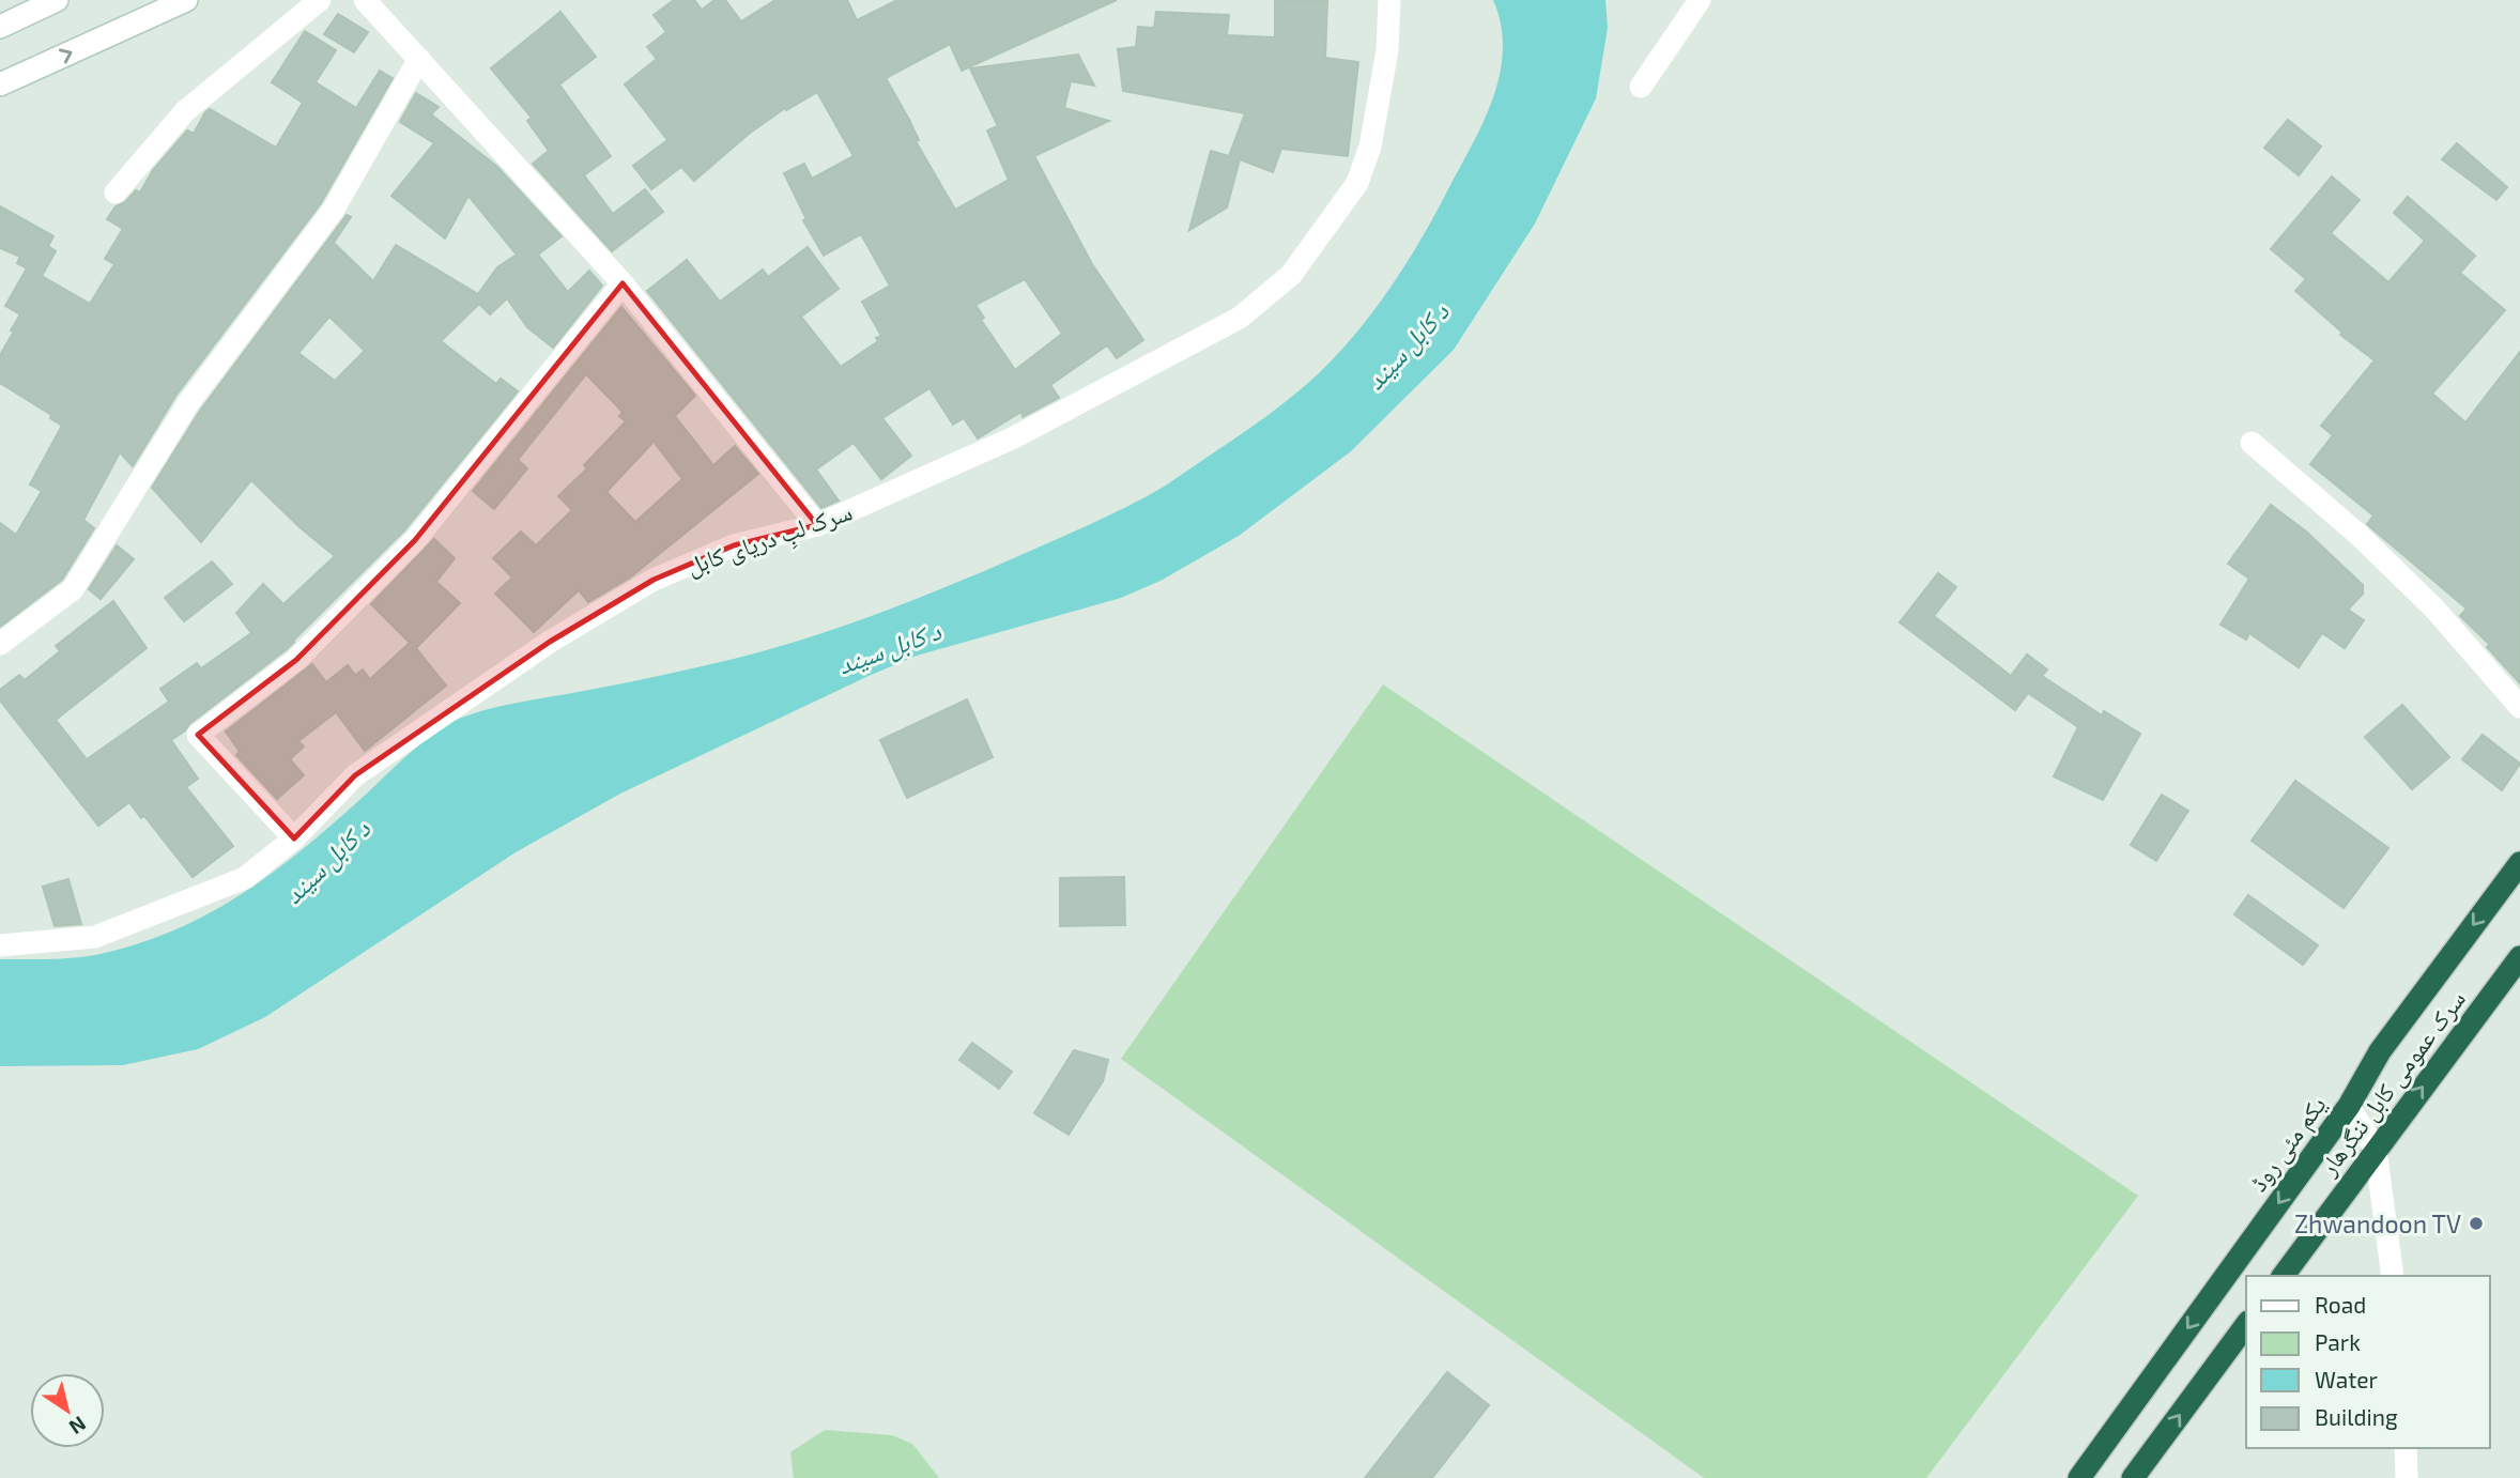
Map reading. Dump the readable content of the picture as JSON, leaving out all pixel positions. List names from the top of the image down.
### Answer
{
  "streets": {
    "highway": ["سرک عمومی کابل ننگرهار", "یکم مئی روڈ"],
    "street": ["سرک لبِ دریای کابل"]
  },
  "one_way": ["سرک عمومی کابل ننگرهار", "یکم مئی روڈ"],
  "water": ["د کابل سيند"],
  "places": ["Zhwandoon TV"],
  "legend": [
    "Road",
    "Park",
    "Water",
    "Building"
  ],
  "north": "bottom right"
}
